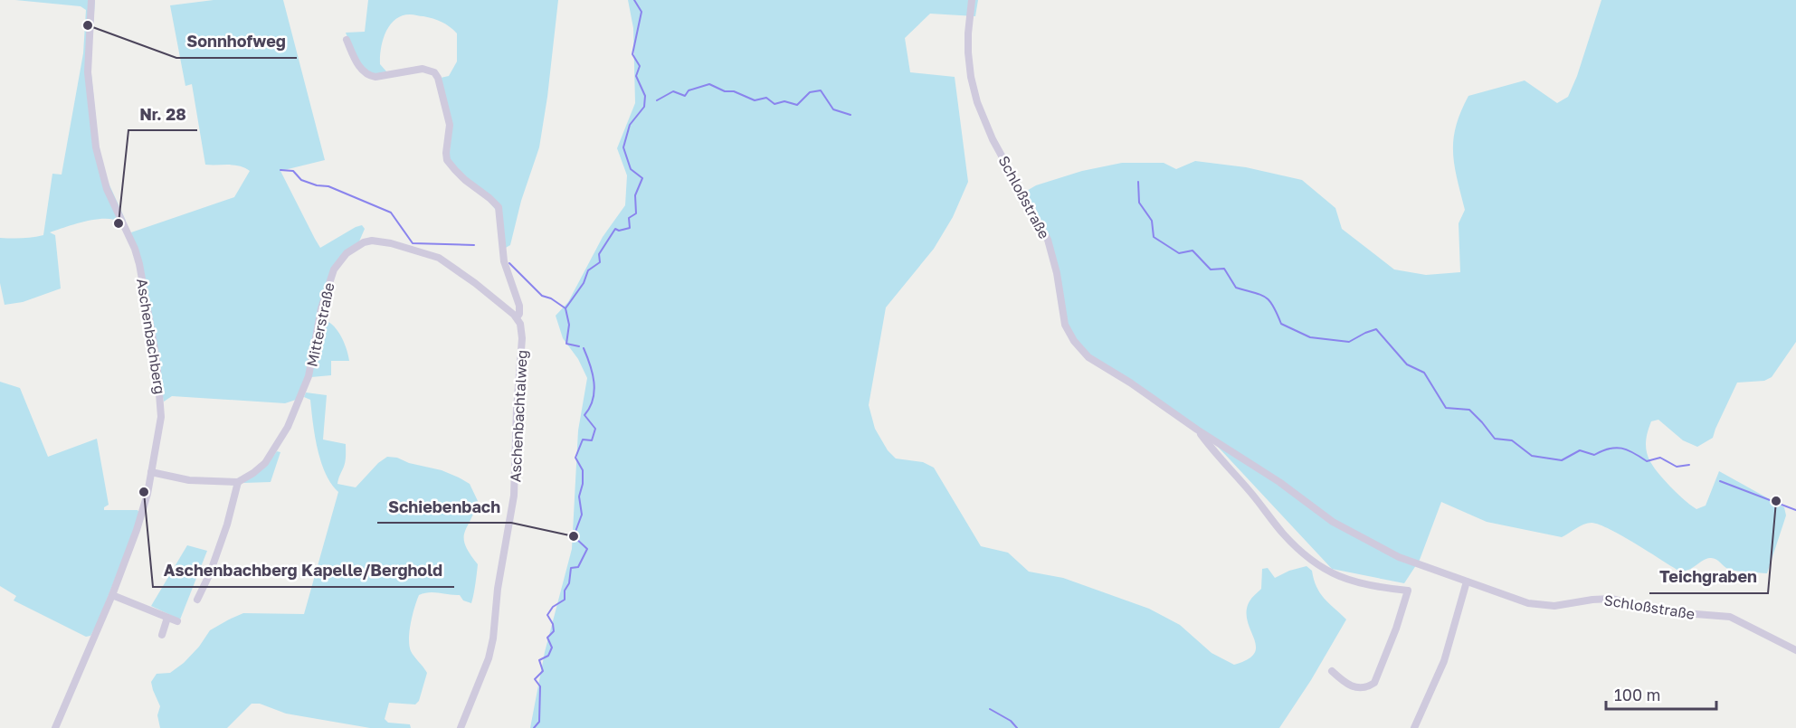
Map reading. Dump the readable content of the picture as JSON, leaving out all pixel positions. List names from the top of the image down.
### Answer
{
  "streets": {
    "street": [
      "Schloßstraße",
      "Mitterstraße",
      "Aschenbachberg",
      "Aschenbachtalweg"
    ]
  },
  "crossings": [
    ["Mitterstraße", "Aschenbachtalweg"]
  ],
  "places": [
    "Sonnhofweg",
    "Nr. 28",
    "Aschenbachberg Kapelle/Berghold",
    "Teichgraben",
    "Schiebenbach"
  ],
  "scale_bar": "100 m"
}
